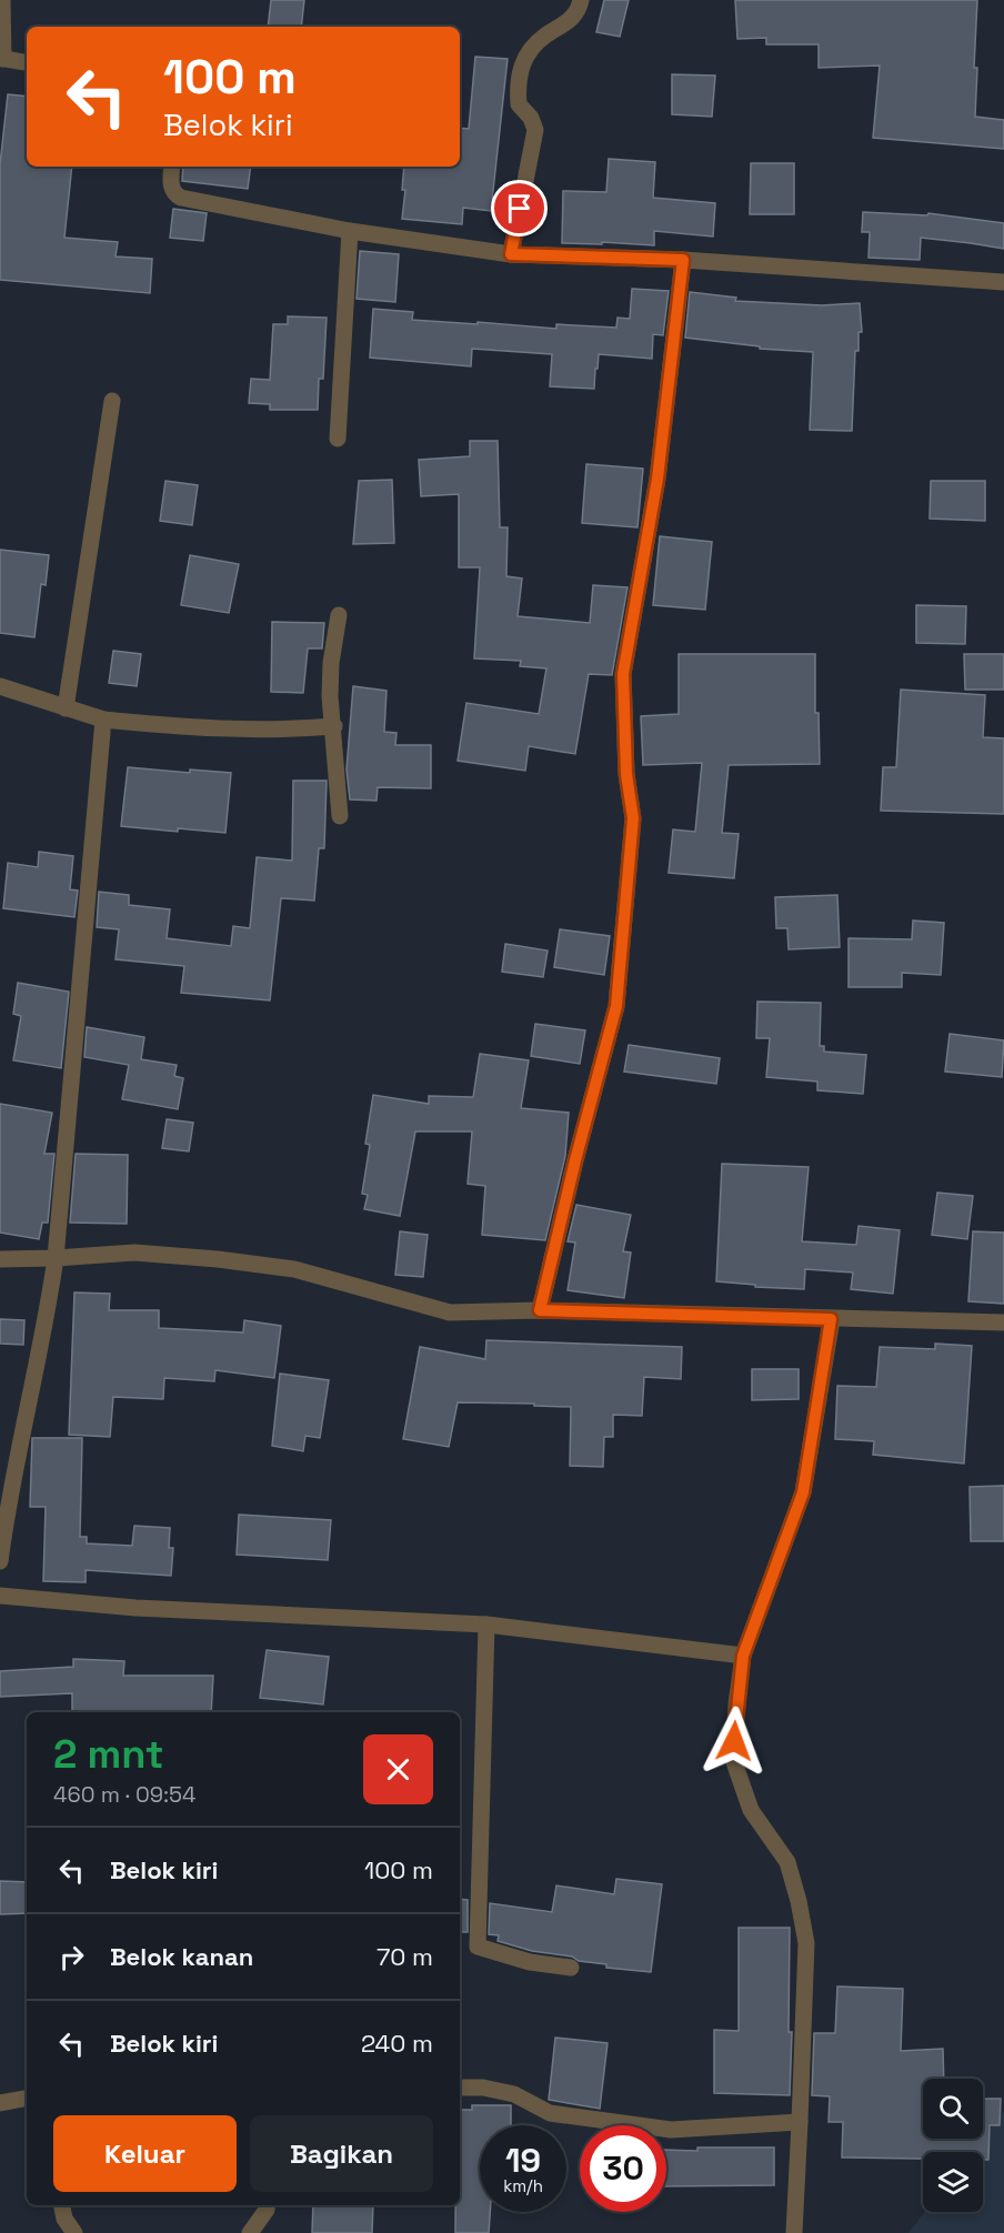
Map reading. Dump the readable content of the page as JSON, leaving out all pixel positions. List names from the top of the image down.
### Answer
{
  "page": {
    "turn": ["100 m", "Belok kiri"],
    "heading": ["2 mnt", "460 m · 09:54"],
    "list": [
      {
        "name": "Belok kiri",
        "value": "100 m"
      },
      {
        "name": "Belok kanan",
        "value": "70 m"
      },
      {
        "name": "Belok kiri",
        "value": "240 m"
      }
    ],
    "buttons": ["Keluar", "Bagikan"],
    "speed": "19 km/h",
    "limit": "30"
  }
}
